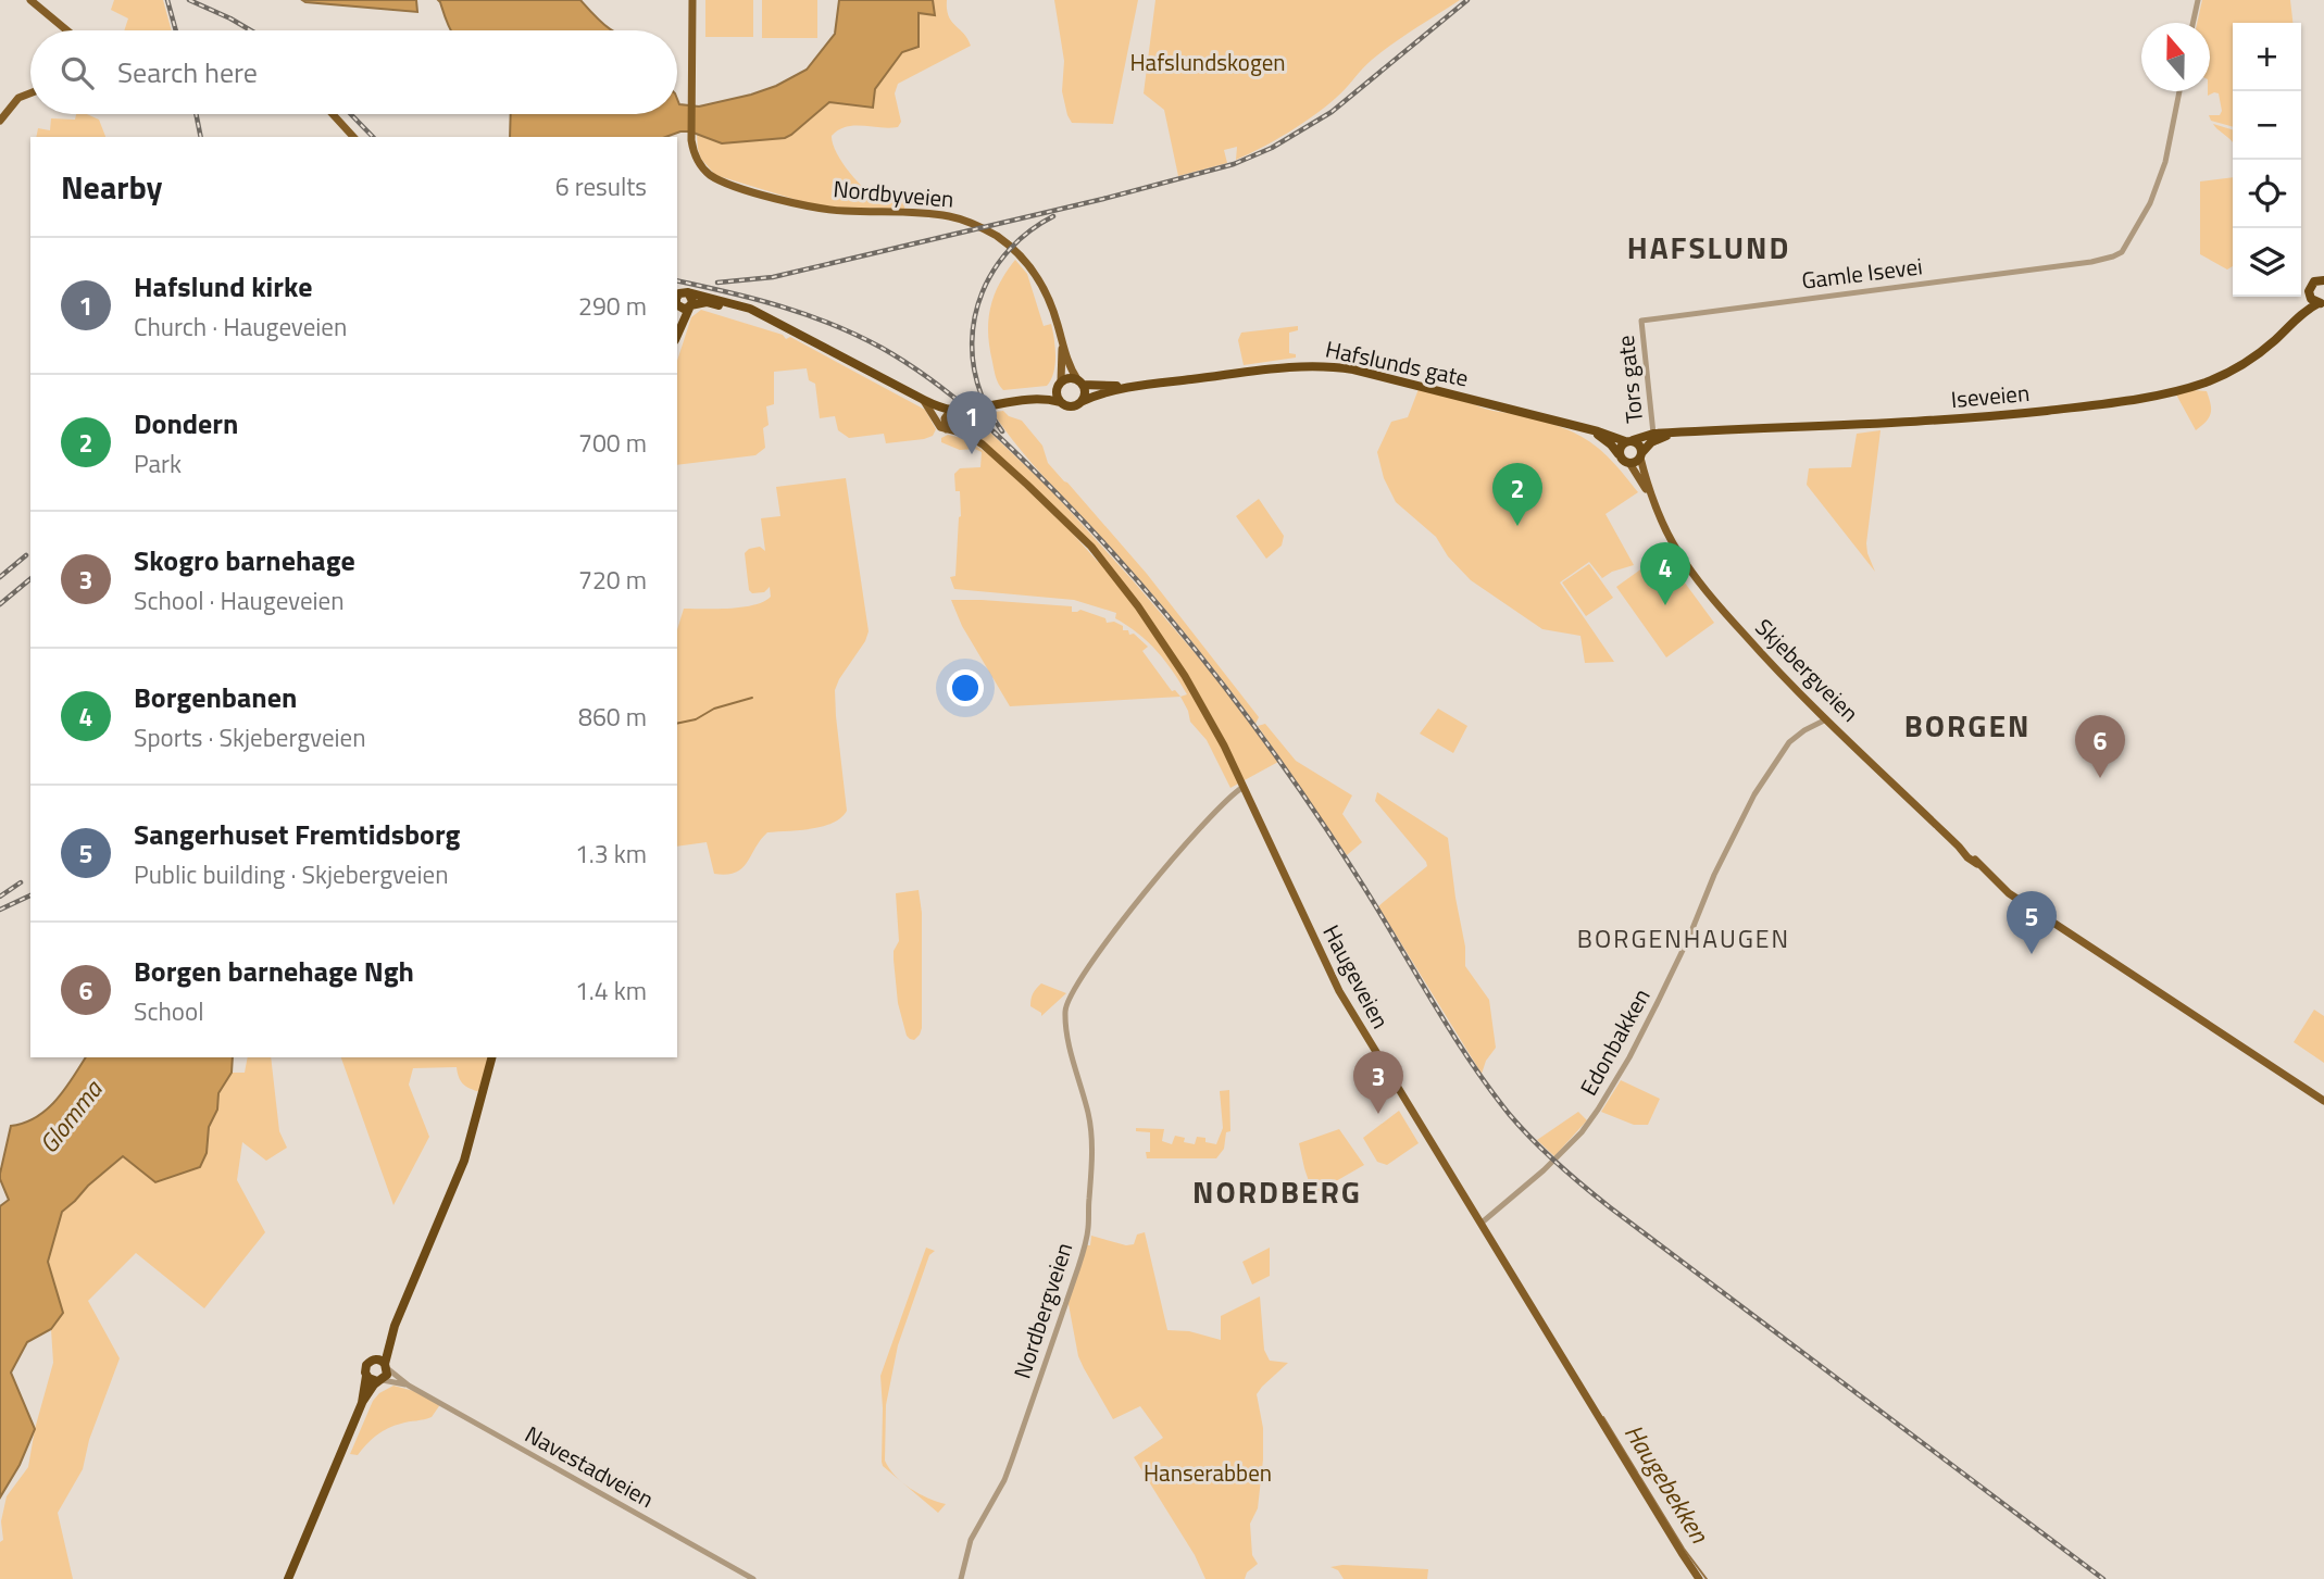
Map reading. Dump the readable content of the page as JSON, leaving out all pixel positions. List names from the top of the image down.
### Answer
{
  "streets": {
    "highway": ["Hafslunds gate", "Iseveien"],
    "main road": ["Nordbyveien", "Skjebergveien", "Haugeveien"],
    "street": [
      "Gamle Isevei",
      "Tors gate",
      "Edonbakken",
      "Nordbergveien",
      "Navestadveien"
    ]
  },
  "crossings": [
    ["Nordbyveien", "Hafslunds gate"],
    ["Gamle Isevei", "Tors gate"],
    ["Hafslunds gate", "Iseveien"],
    ["Hafslunds gate", "Skjebergveien"],
    ["Tors gate", "Iseveien"],
    ["Iseveien", "Skjebergveien"],
    ["Skjebergveien", "Edonbakken"],
    ["Haugeveien", "Edonbakken"],
    ["Haugeveien", "Nordbergveien"]
  ],
  "districts": [
    "HAFSLUND",
    "BORGEN",
    "BORGENHAUGEN",
    "NORDBERG"
  ],
  "water": ["Glomma", "Haugebekken"],
  "parks": ["Hafslundskogen", "Hanserabben"],
  "north": "top",
  "page": {
    "map_buttons": ["+", "−"],
    "search": "Search here",
    "heading": ["Nearby", "6 results"],
    "list": [
      {
        "mark": "1",
        "name": "Hafslund kirke",
        "note": "Church · Haugeveien",
        "value": "290 m"
      },
      {
        "mark": "2",
        "name": "Dondern",
        "note": "Park",
        "value": "700 m"
      },
      {
        "mark": "3",
        "name": "Skogro barnehage",
        "note": "School · Haugeveien",
        "value": "720 m"
      },
      {
        "mark": "4",
        "name": "Borgenbanen",
        "note": "Sports · Skjebergveien",
        "value": "860 m"
      },
      {
        "mark": "5",
        "name": "Sangerhuset Fremtidsborg",
        "note": "Public building · Skjebergveien",
        "value": "1.3 km"
      },
      {
        "mark": "6",
        "name": "Borgen barnehage Ngh",
        "note": "School",
        "value": "1.4 km"
      }
    ],
    "pins": [
      "1",
      "2",
      "4",
      "6",
      "5",
      "3"
    ]
  }
}
